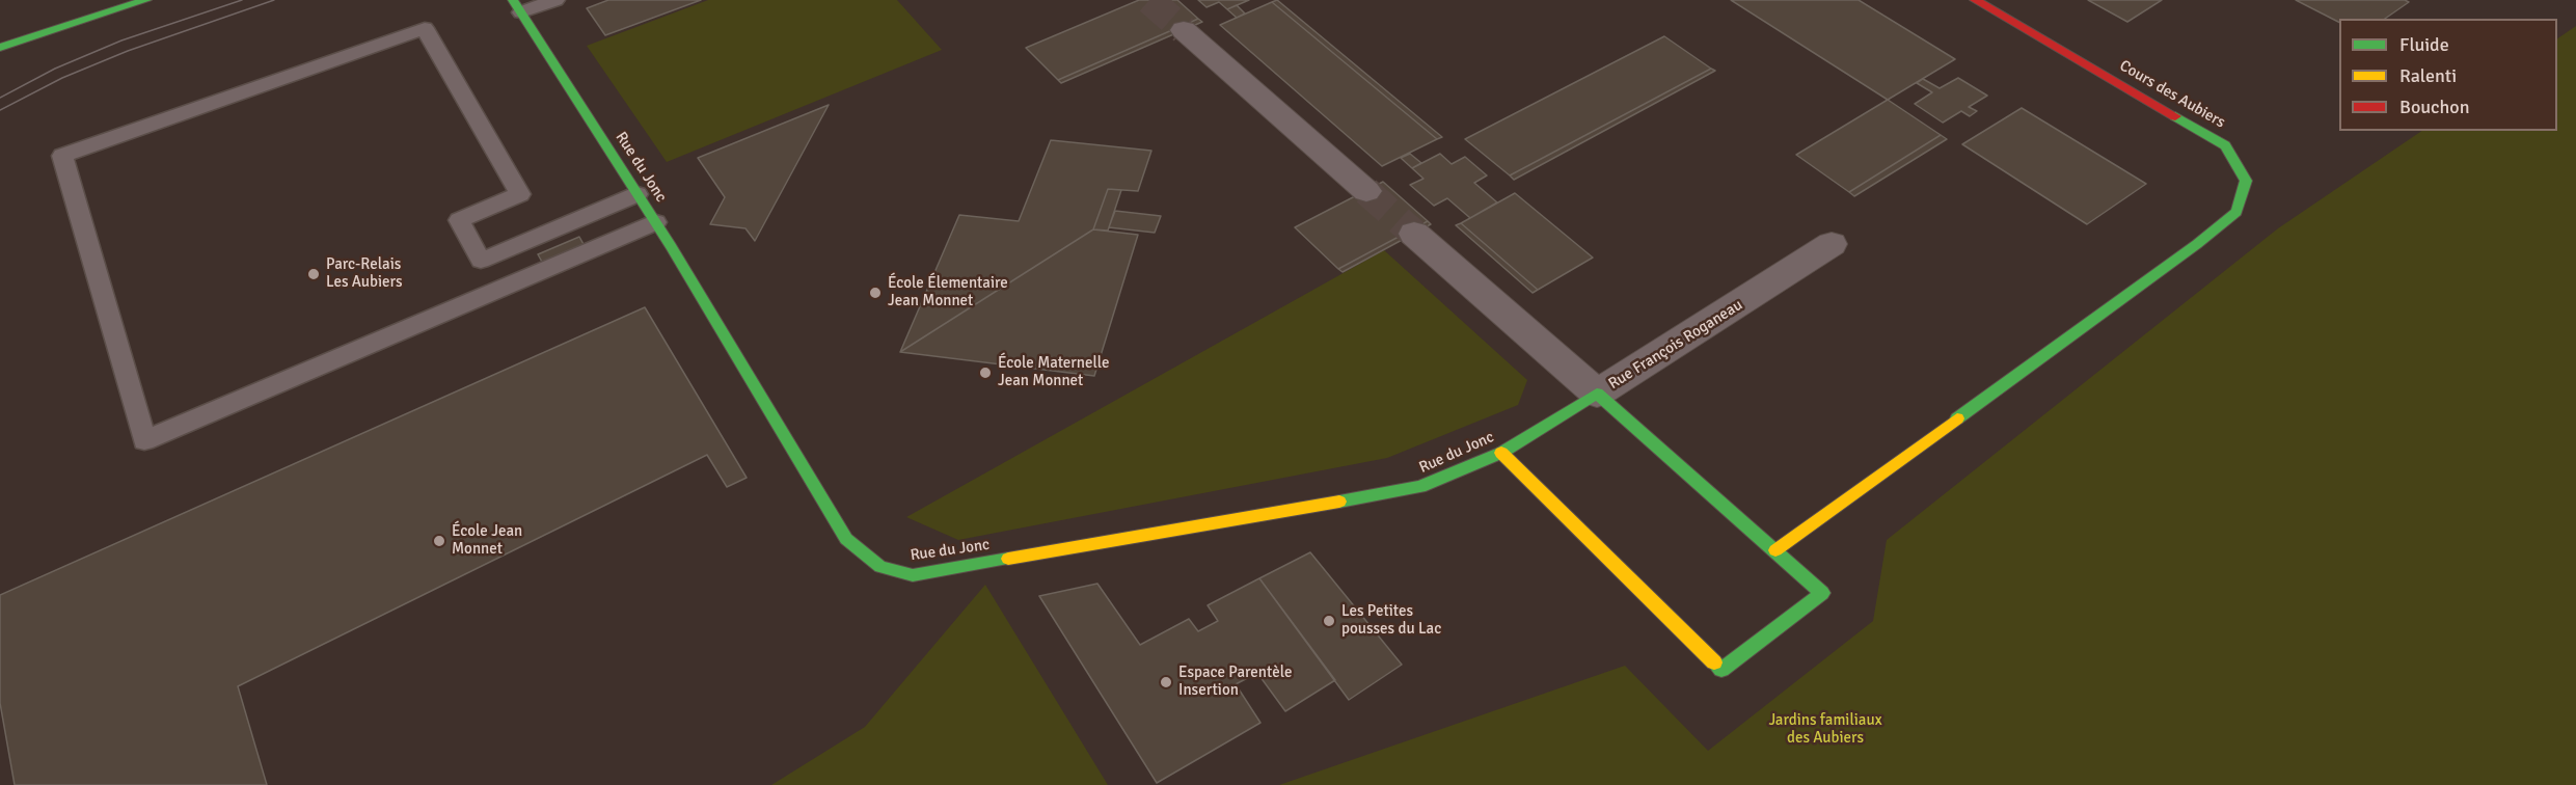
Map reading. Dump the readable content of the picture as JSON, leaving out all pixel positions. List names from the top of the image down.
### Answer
{
  "streets": {
    "street": ["Cours des Aubiers", "Rue du Jonc", "Rue François Roganeau"]
  },
  "crossings": [
    ["Rue du Jonc", "Rue François Roganeau"]
  ],
  "parks": ["Jardins familiaux des Aubiers"],
  "places": [
    "Parc-Relais Les Aubiers",
    "École Élementaire Jean Monnet",
    "École Maternelle Jean Monnet",
    "École Jean Monnet",
    "Les Petites pousses du Lac",
    "Espace Parentèle Insertion"
  ],
  "legend": ["Fluide", "Ralenti", "Bouchon"]
}
